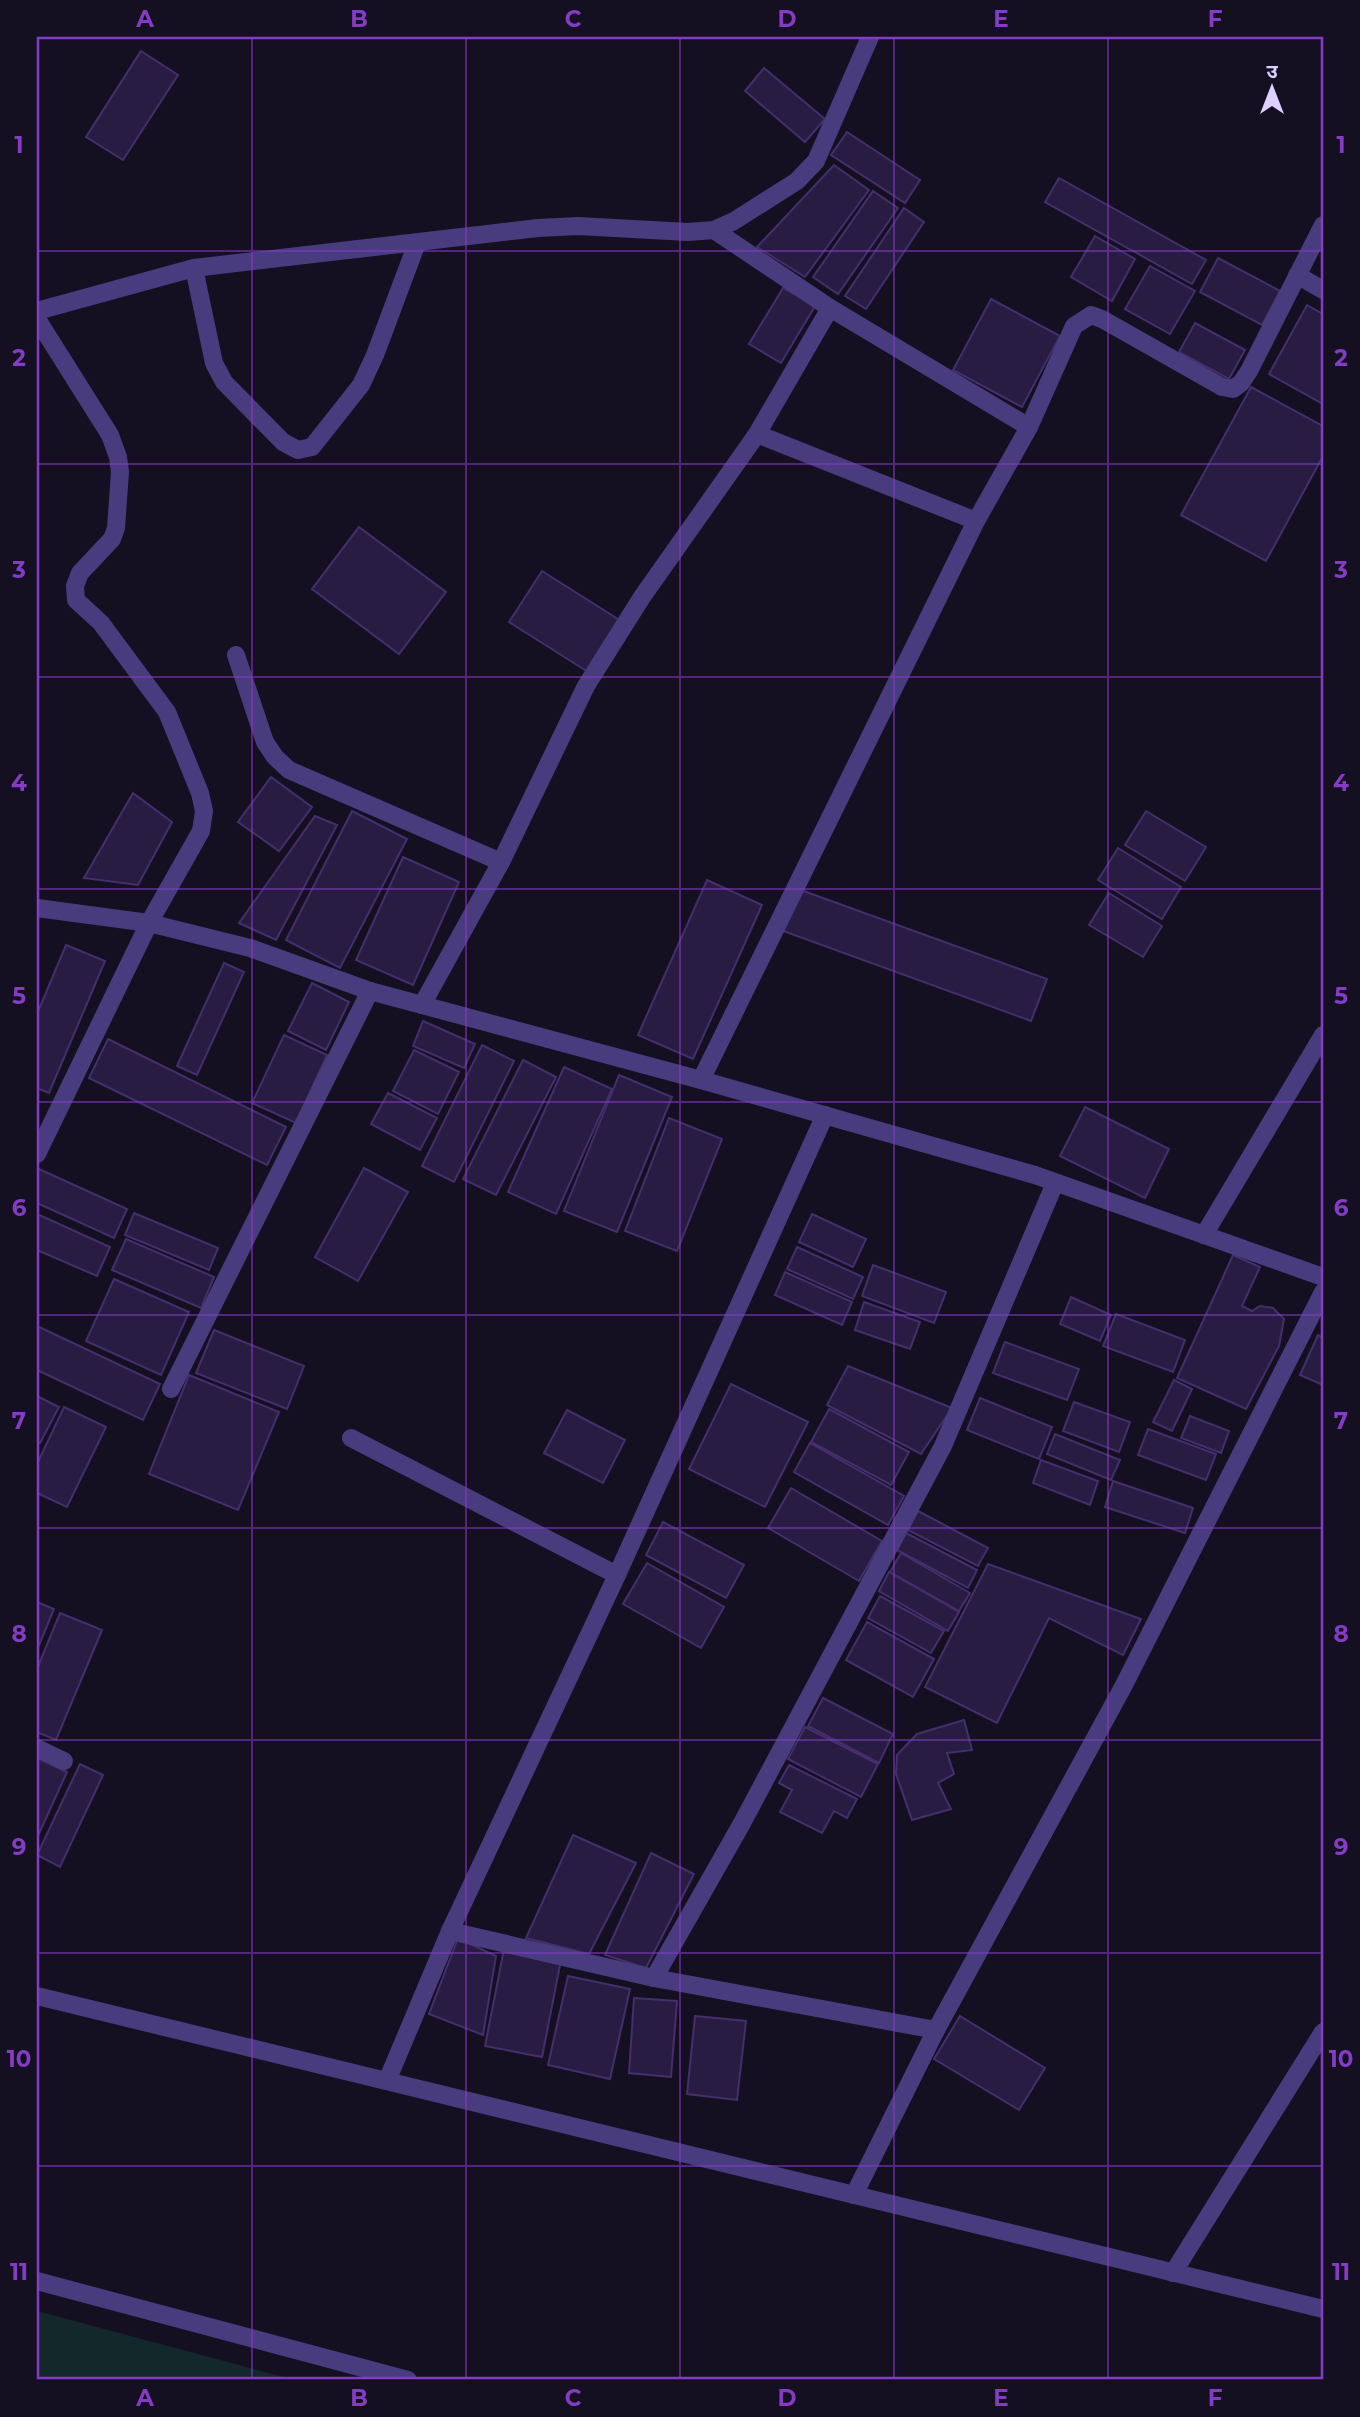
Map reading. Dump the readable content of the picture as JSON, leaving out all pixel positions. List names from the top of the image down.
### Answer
{
  "north": "top",
  "grid": {
    "columns": [
      "A",
      "B",
      "C",
      "D",
      "E",
      "F"
    ],
    "rows": [
      "1",
      "2",
      "3",
      "4",
      "5",
      "6",
      "7",
      "8",
      "9",
      "10",
      "11"
    ]
  }
}
